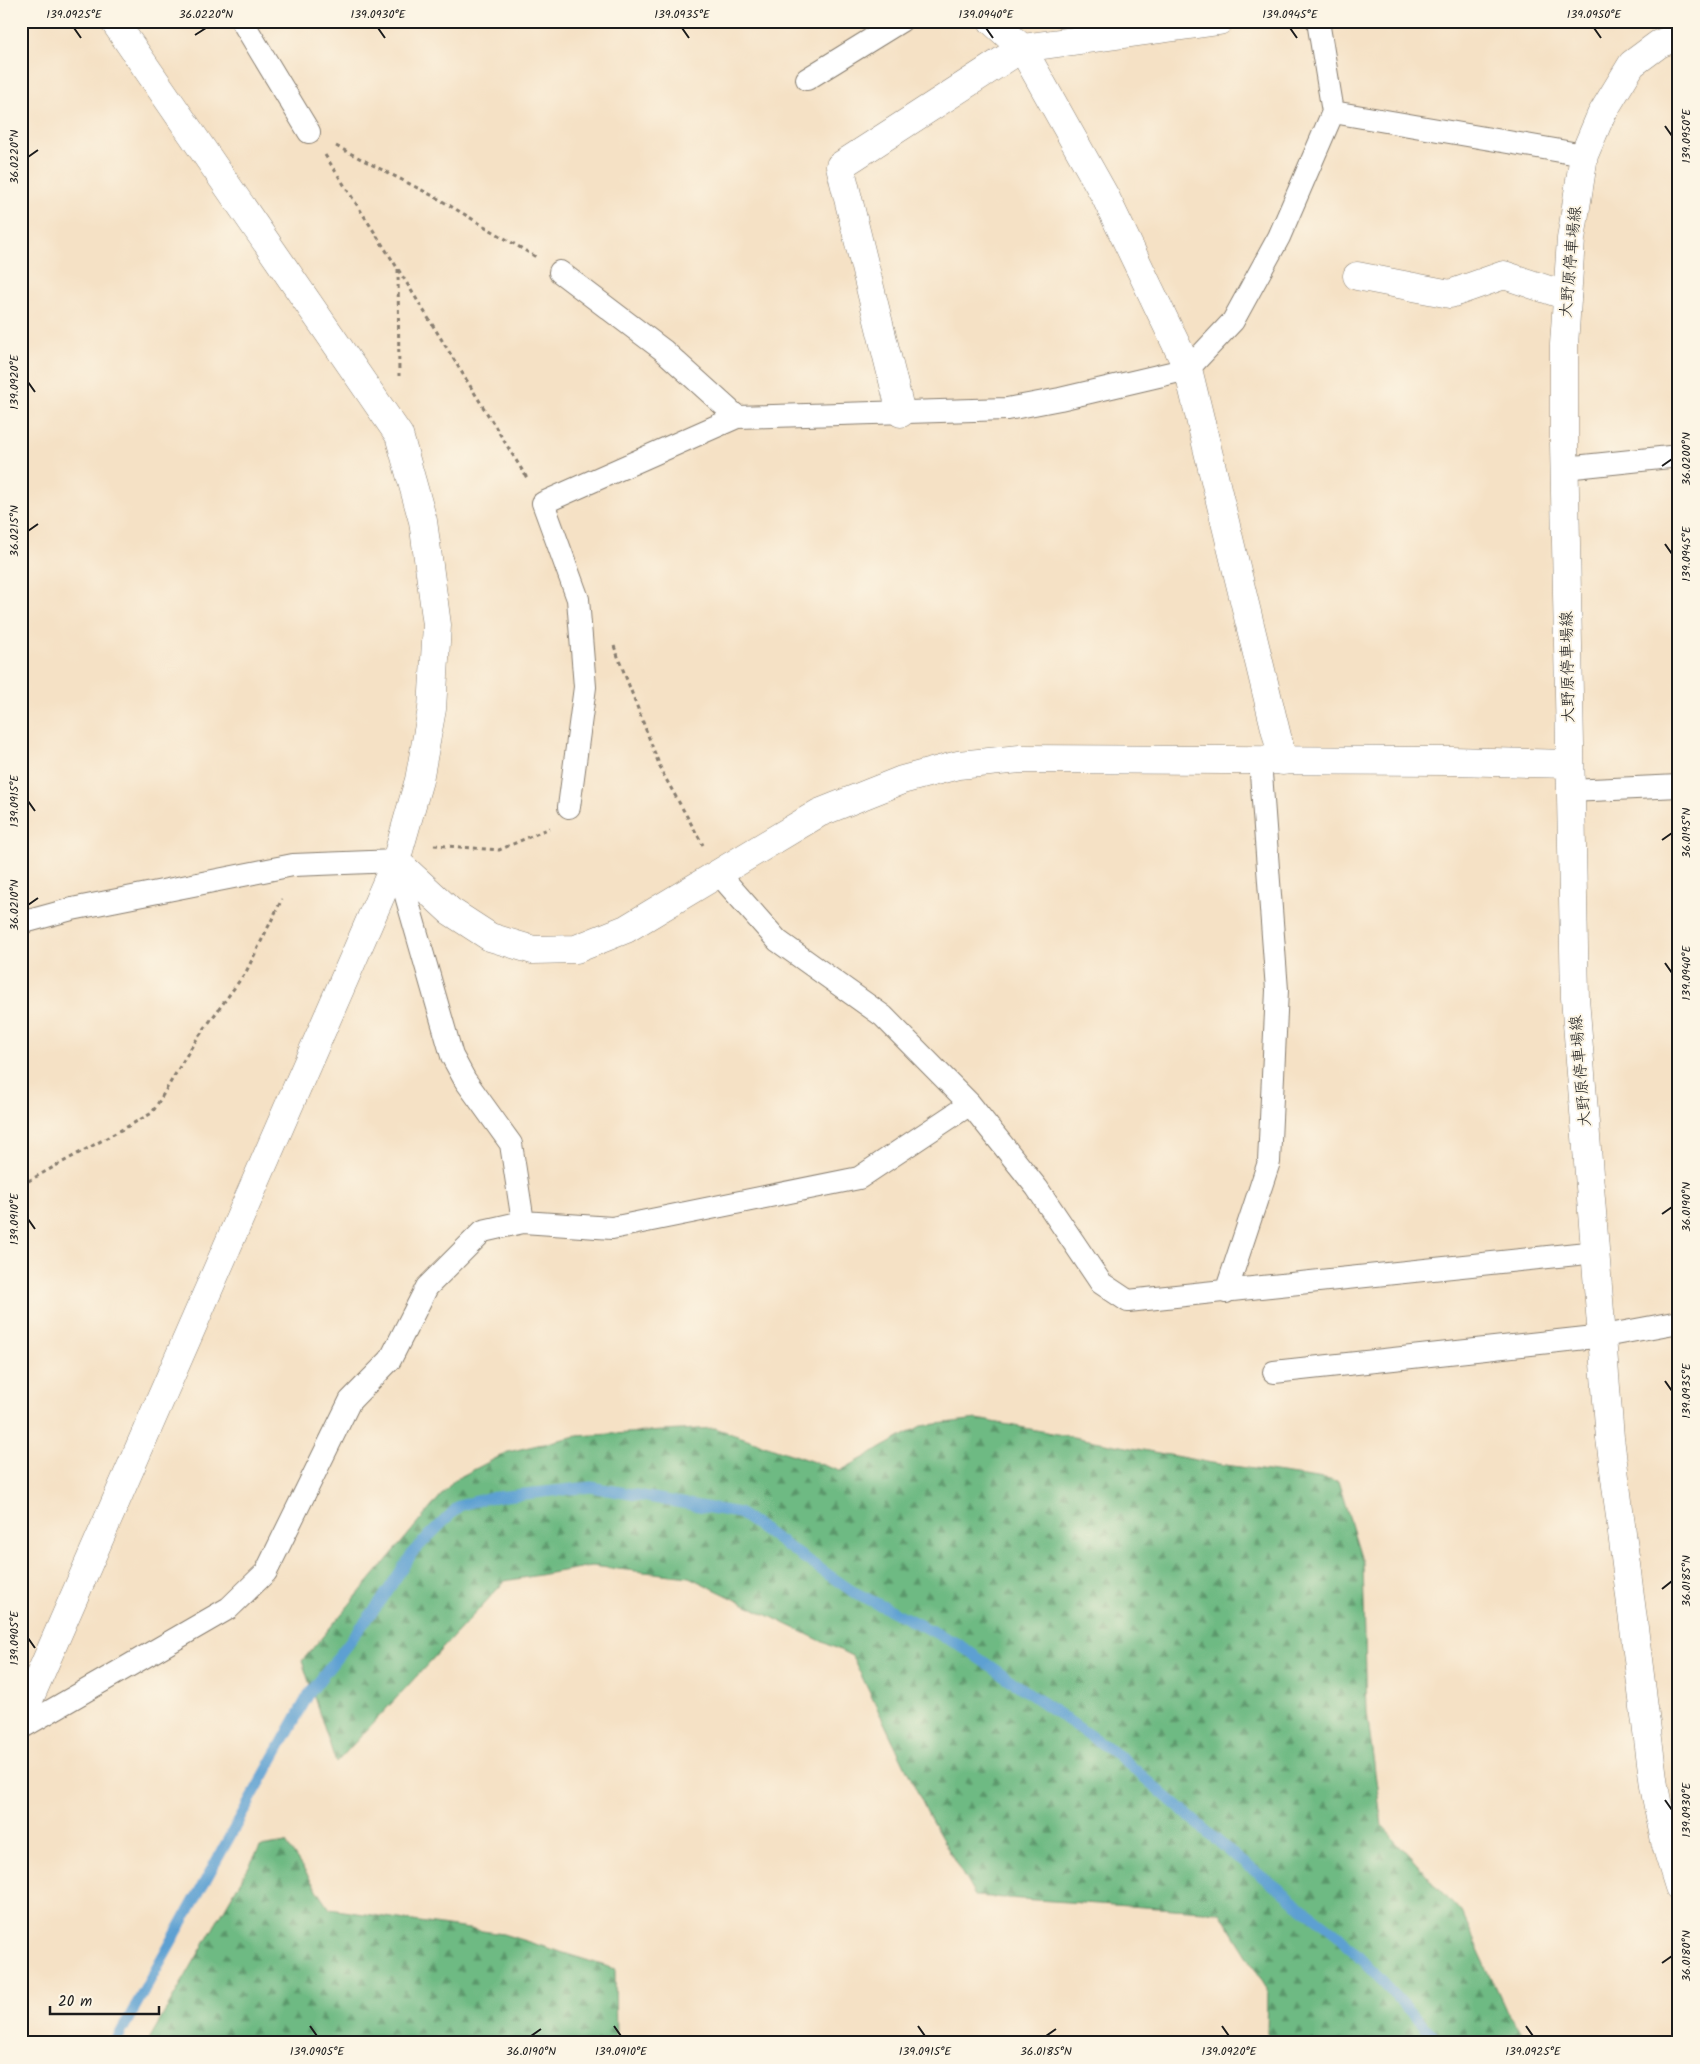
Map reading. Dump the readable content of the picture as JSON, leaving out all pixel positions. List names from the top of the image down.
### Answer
{
  "streets": {
    "street": ["大野原停車場線"]
  },
  "scale_bar": "20 m",
  "coordinates": [
    "139.0925°E",
    "36.0220°N",
    "139.0930°E",
    "139.0935°E",
    "139.0940°E",
    "139.0945°E",
    "139.0950°E",
    "139.0920°E",
    "36.0200°N",
    "36.0215°N",
    "139.0915°E",
    "36.0195°N",
    "36.0210°N",
    "36.0190°N",
    "139.0910°E",
    "36.0185°N",
    "139.0905°E",
    "36.0180°N"
  ]
}
